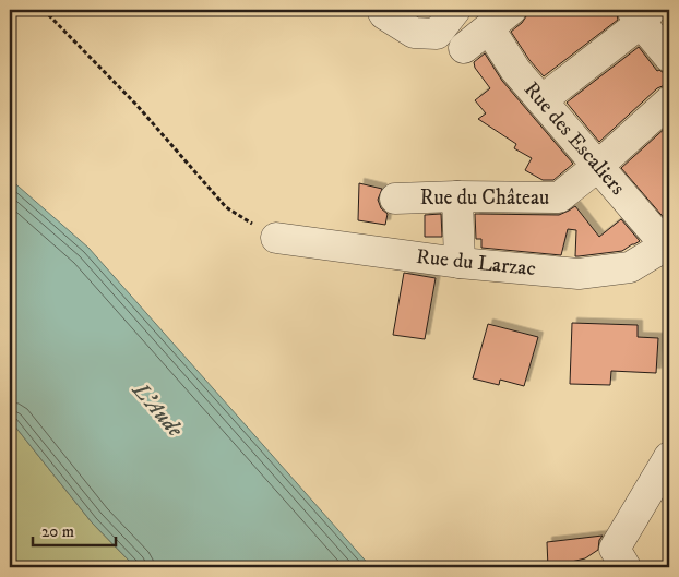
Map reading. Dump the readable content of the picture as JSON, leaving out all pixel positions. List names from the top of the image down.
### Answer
{
  "streets": {
    "street": ["Rue des Escaliers", "Rue du Château", "Rue du Larzac"]
  },
  "crossings": [
    ["Rue des Escaliers", "Rue du Château"],
    ["Rue des Escaliers", "Rue du Larzac"]
  ],
  "water": ["L'Aude"],
  "scale_bar": "20 m"
}
